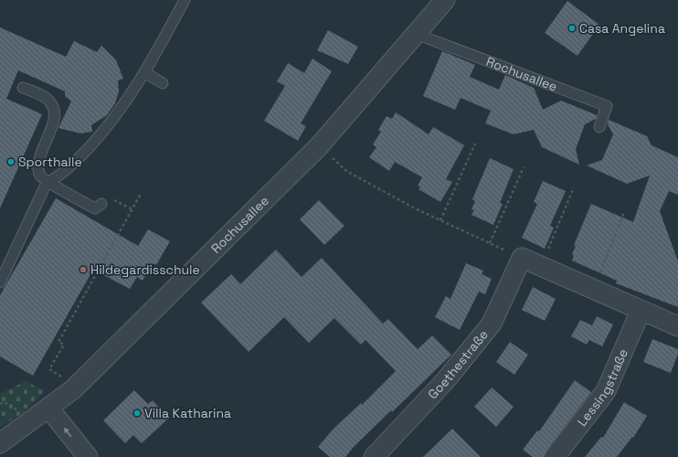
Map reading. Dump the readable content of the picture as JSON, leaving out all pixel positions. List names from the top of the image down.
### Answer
{
  "streets": {
    "street": ["Rochusallee", "Goethestraße", "Lessingstraße"]
  },
  "places": [
    "Casa Angelina",
    "Sporthalle",
    "Hildegardisschule",
    "Villa Katharina"
  ]
}
